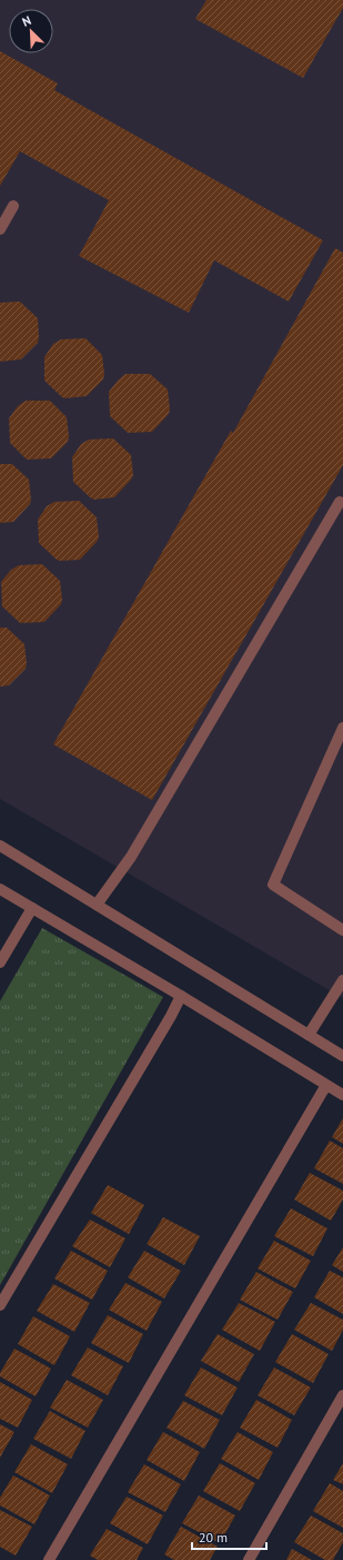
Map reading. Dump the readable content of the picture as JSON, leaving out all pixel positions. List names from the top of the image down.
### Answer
{
  "scale_bar": "20 m",
  "north": "top left"
}
